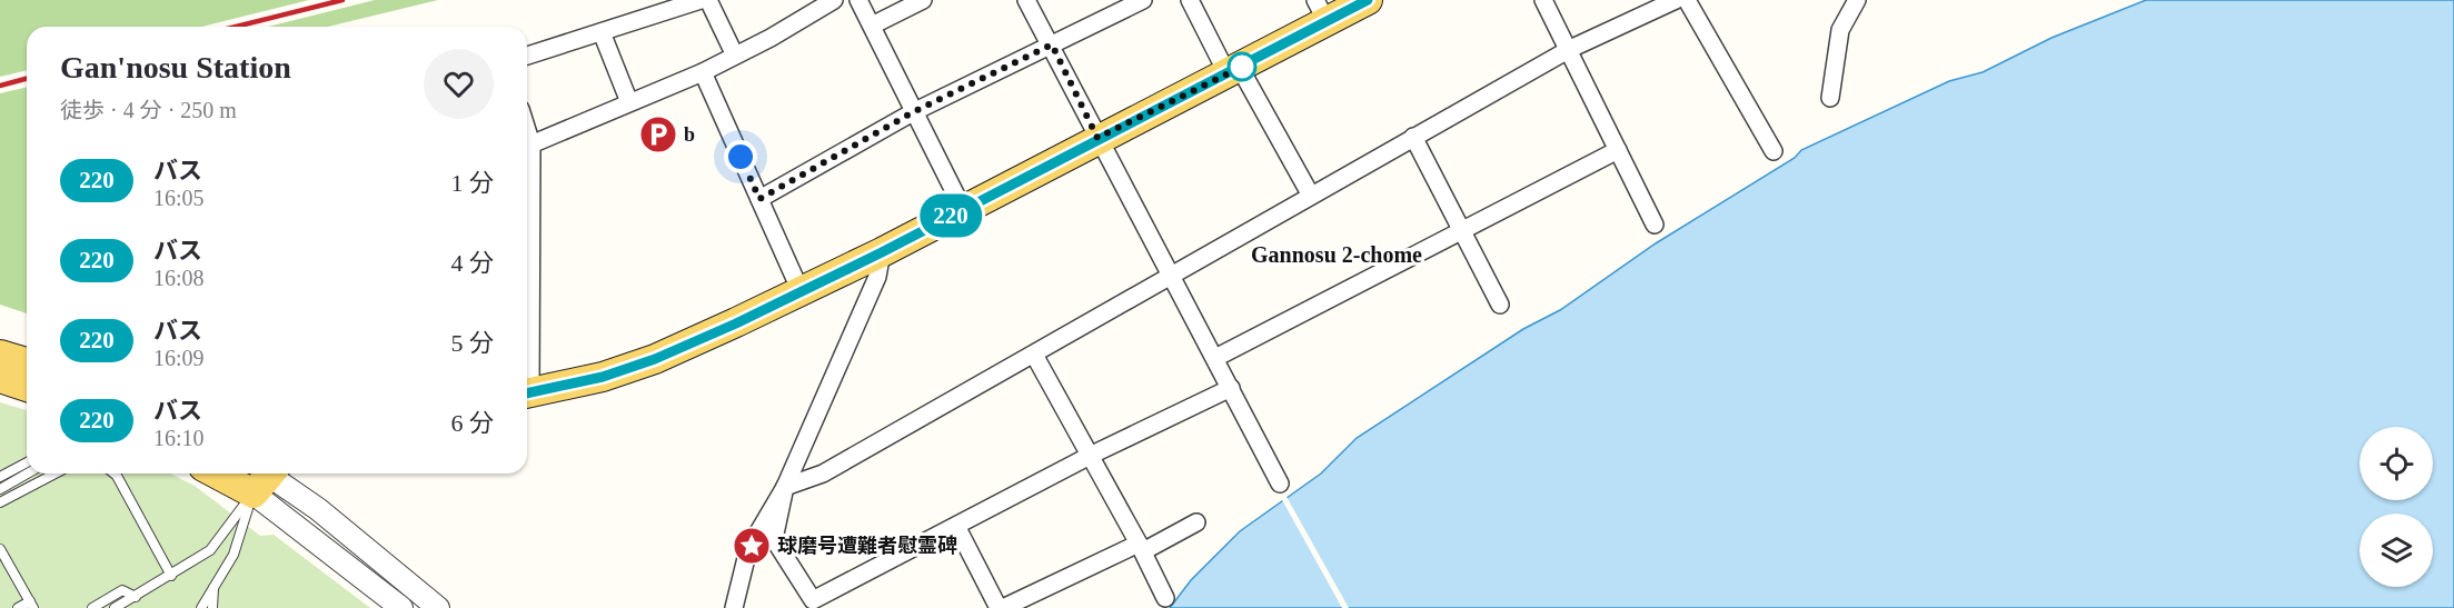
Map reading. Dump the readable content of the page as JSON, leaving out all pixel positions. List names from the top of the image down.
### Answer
{
  "districts": ["Gannosu 2-chome"],
  "places": {
    "parking": ["b"],
    "place": ["球磨号遭難者慰霊碑"]
  },
  "lines": ["bus line 220"],
  "page": {
    "on_map": "220",
    "heading": ["Gan'nosu Station", "徒歩 · 4 分 · 250 m"],
    "list": [
      {
        "mark": "220",
        "name": "バス",
        "note": "16:05",
        "value": "1 分"
      },
      {
        "mark": "220",
        "name": "バス",
        "note": "16:08",
        "value": "4 分"
      },
      {
        "mark": "220",
        "name": "バス",
        "note": "16:09",
        "value": "5 分"
      },
      {
        "mark": "220",
        "name": "バス",
        "note": "16:10",
        "value": "6 分"
      }
    ]
  }
}
